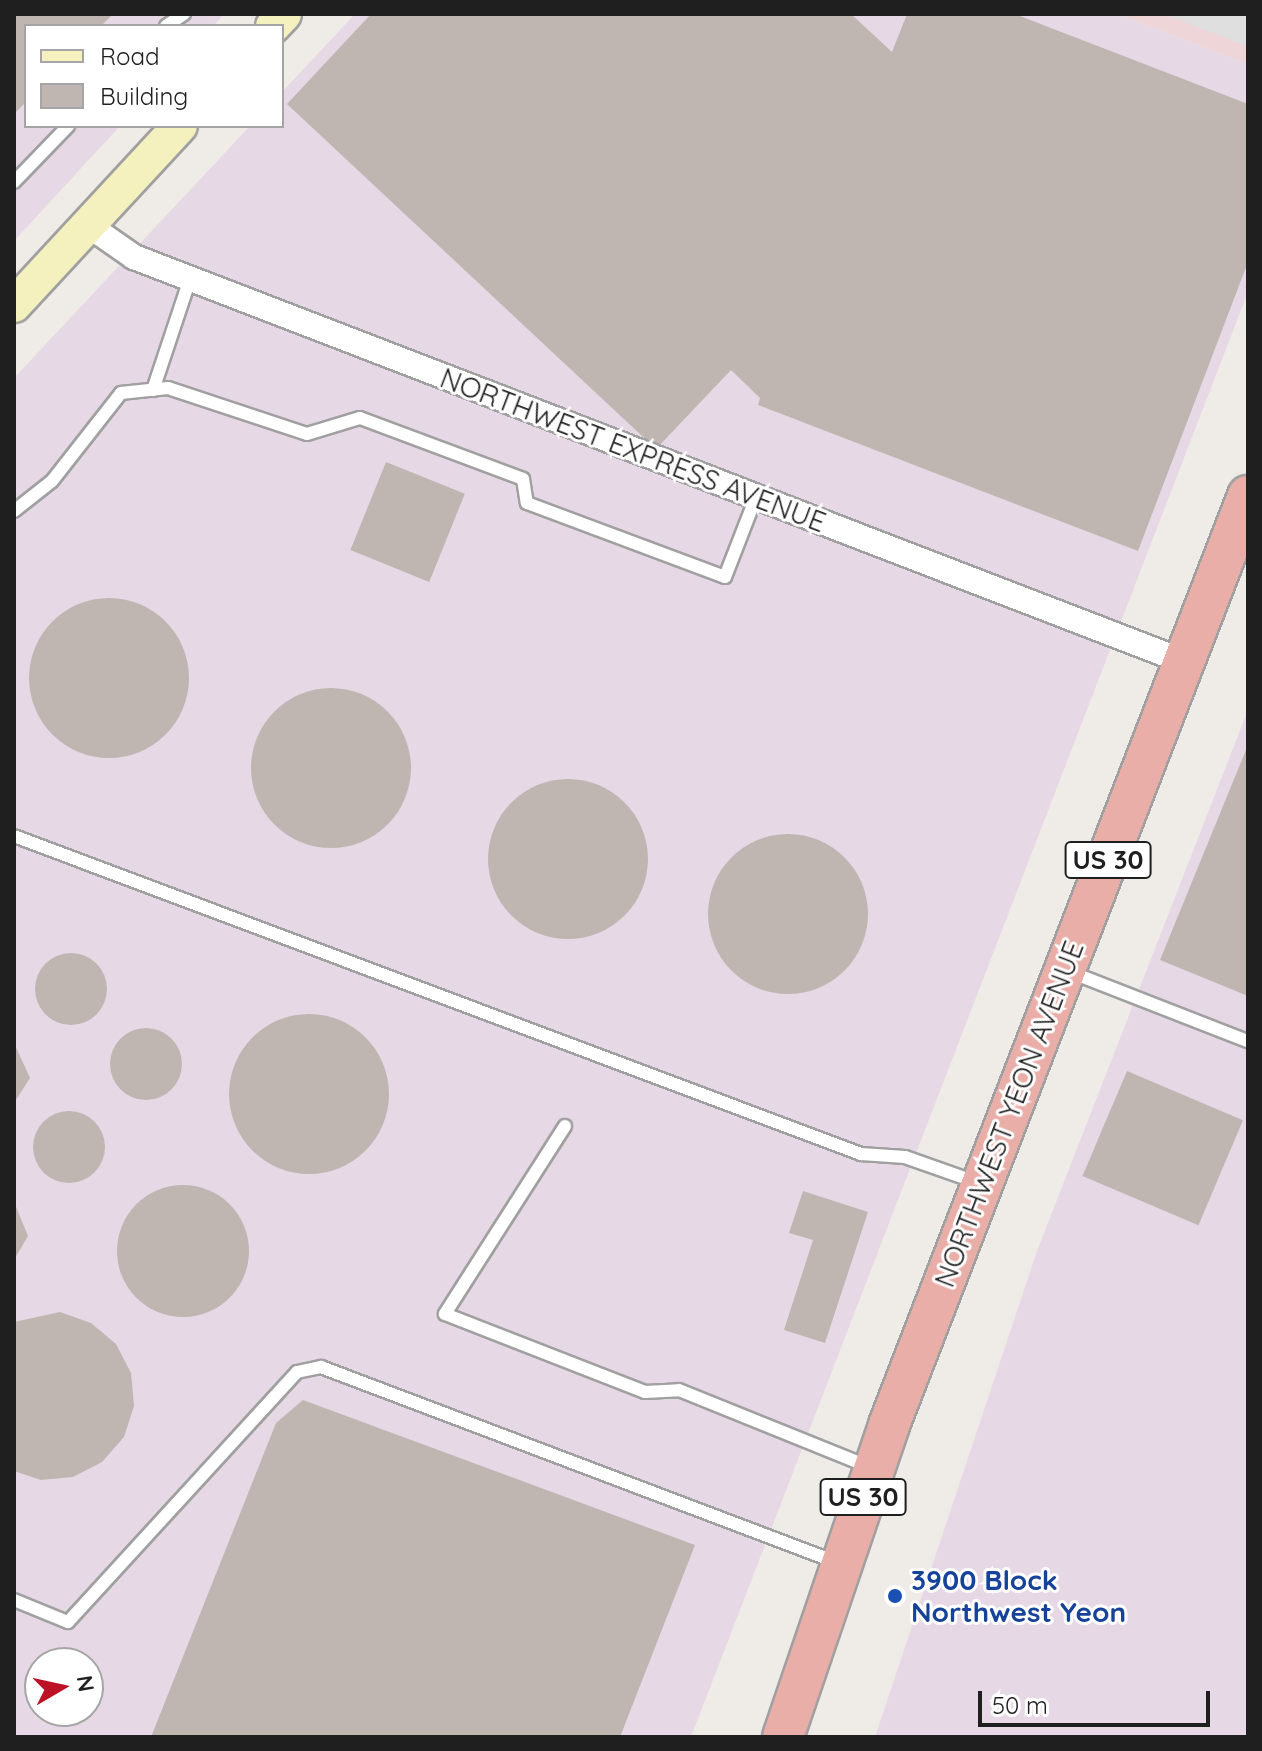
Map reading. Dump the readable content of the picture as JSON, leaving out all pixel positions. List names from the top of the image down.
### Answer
{
  "streets": {
    "highway": ["US 30", "NORTHWEST YEON AVENUE"],
    "street": ["NORTHWEST EXPRESS AVENUE"]
  },
  "crossings": [
    ["NORTHWEST EXPRESS AVENUE", "NORTHWEST YEON AVENUE"]
  ],
  "places": ["3900 Block Northwest Yeon"],
  "legend": ["Road", "Building"],
  "scale_bar": "50 m",
  "north": "right"
}
